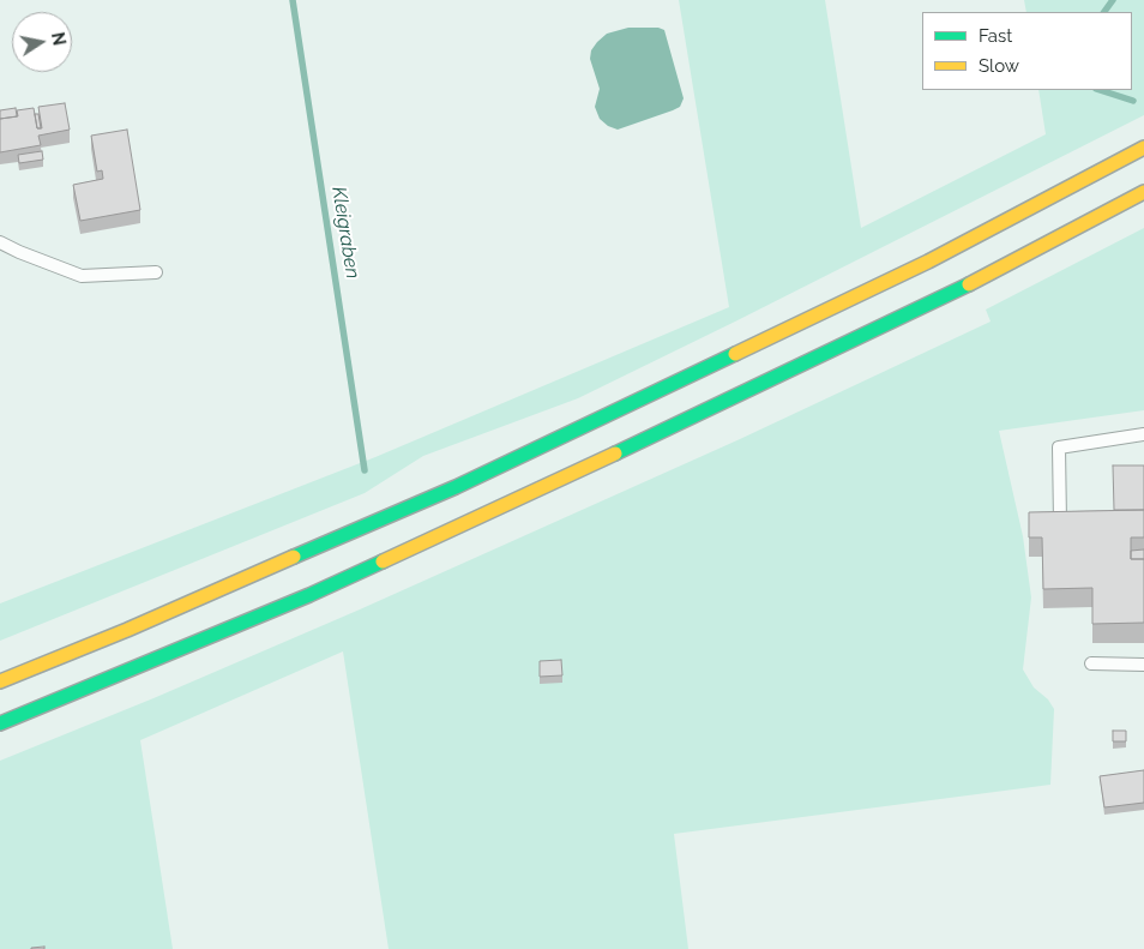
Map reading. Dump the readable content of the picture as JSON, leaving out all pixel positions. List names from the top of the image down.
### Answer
{
  "water": ["Kleigraben"],
  "legend": ["Fast", "Slow"],
  "north": "right"
}
